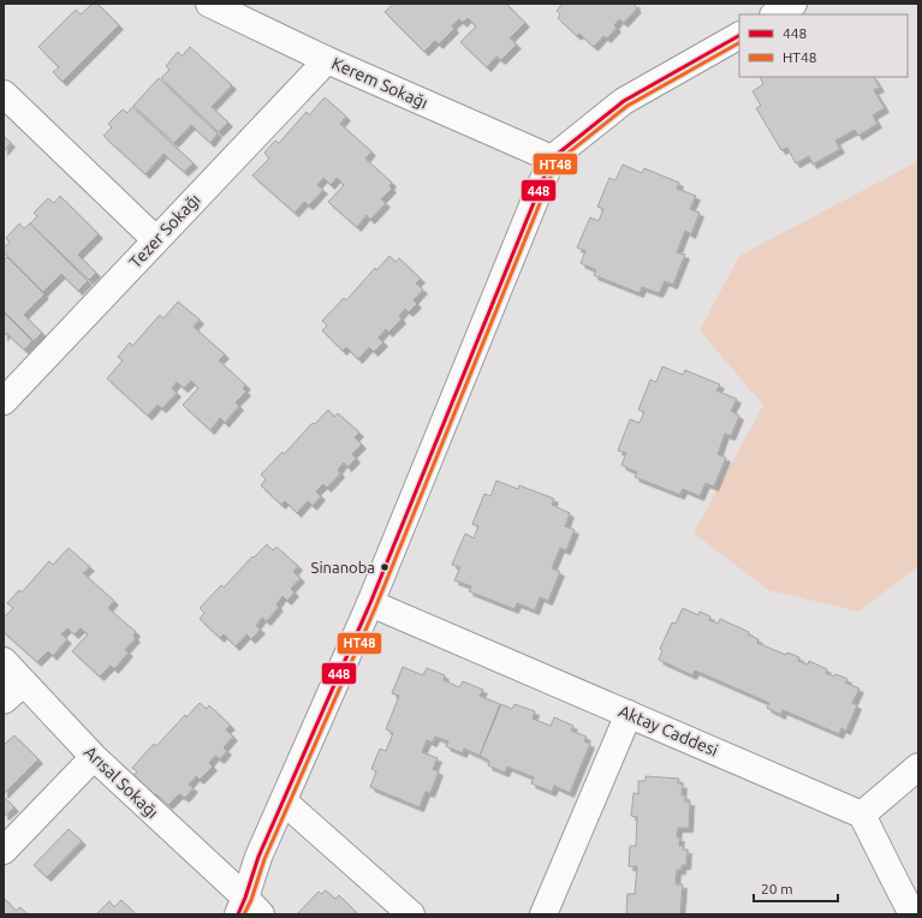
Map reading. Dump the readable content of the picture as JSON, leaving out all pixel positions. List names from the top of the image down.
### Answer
{
  "streets": {
    "main road": [
      "Kerem Sokağı",
      "Tezer Sokağı",
      "Aktay Caddesi",
      "Arısal Sokağı"
    ]
  },
  "crossings": [
    ["Kerem Sokağı", "Tezer Sokağı"]
  ],
  "places": ["Sinanoba"],
  "lines": ["transit line 448", "transit line HT48"],
  "legend": ["448", "HT48"],
  "scale_bar": "20 m"
}
